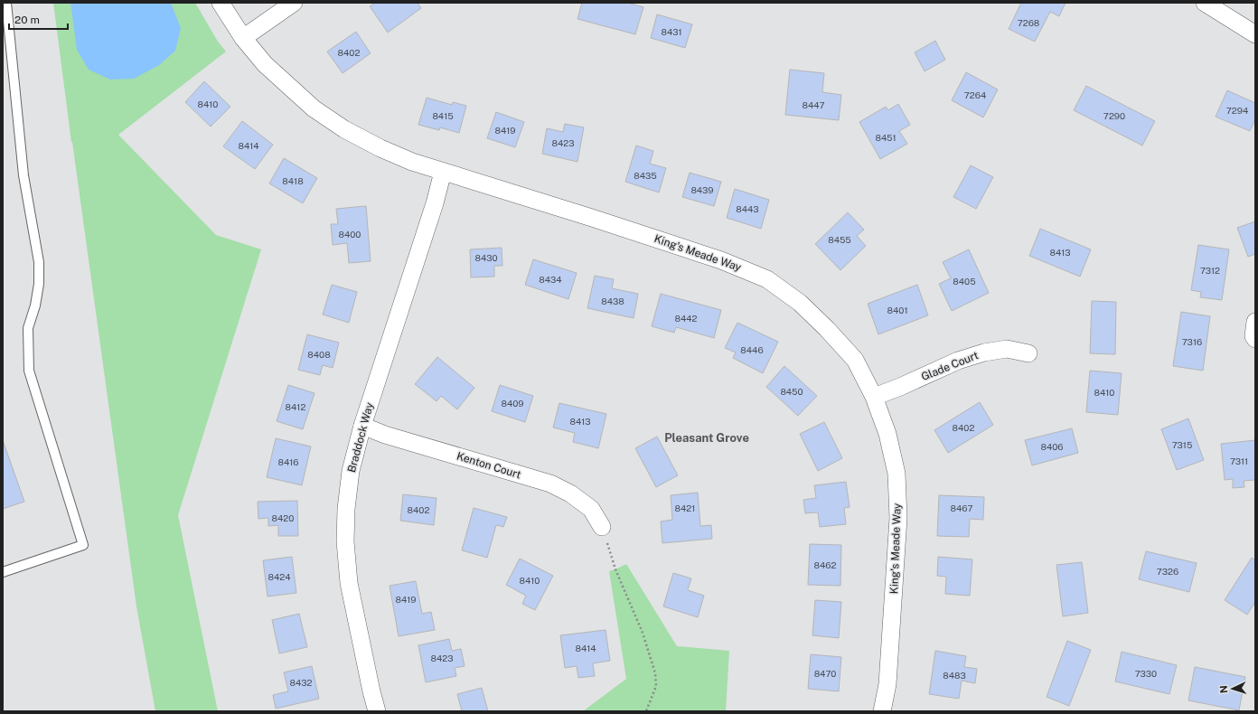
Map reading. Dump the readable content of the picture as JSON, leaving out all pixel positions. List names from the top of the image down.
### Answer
{
  "streets": {
    "street": [
      "King's Meade Way",
      "Glade Court",
      "Braddock Way",
      "Kenton Court"
    ]
  },
  "crossings": [
    ["King's Meade Way", "Glade Court"],
    ["King's Meade Way", "Braddock Way"],
    ["Braddock Way", "Kenton Court"]
  ],
  "districts": ["Pleasant Grove"],
  "house_numbers": [
    "7268",
    "8431",
    "8402",
    "7264",
    "8410",
    "8447",
    "7294",
    "8415",
    "7290",
    "8419",
    "8451",
    "8423",
    "8414",
    "8435",
    "8418",
    "8439",
    "8443",
    "8400",
    "8455",
    "8413",
    "8430",
    "7312",
    "8434",
    "8405",
    "8438",
    "8401",
    "8442",
    "7316",
    "8446",
    "8408",
    "8450",
    "8410",
    "8409",
    "8412",
    "8413",
    "8402",
    "7315",
    "8406",
    "7311",
    "8416",
    "8421",
    "8467",
    "8402",
    "8420",
    "8462",
    "7326",
    "8424",
    "8410",
    "8419",
    "8414",
    "8423",
    "8470",
    "7330",
    "8483",
    "8432"
  ],
  "scale_bar": "20 m",
  "north": "left"
}
